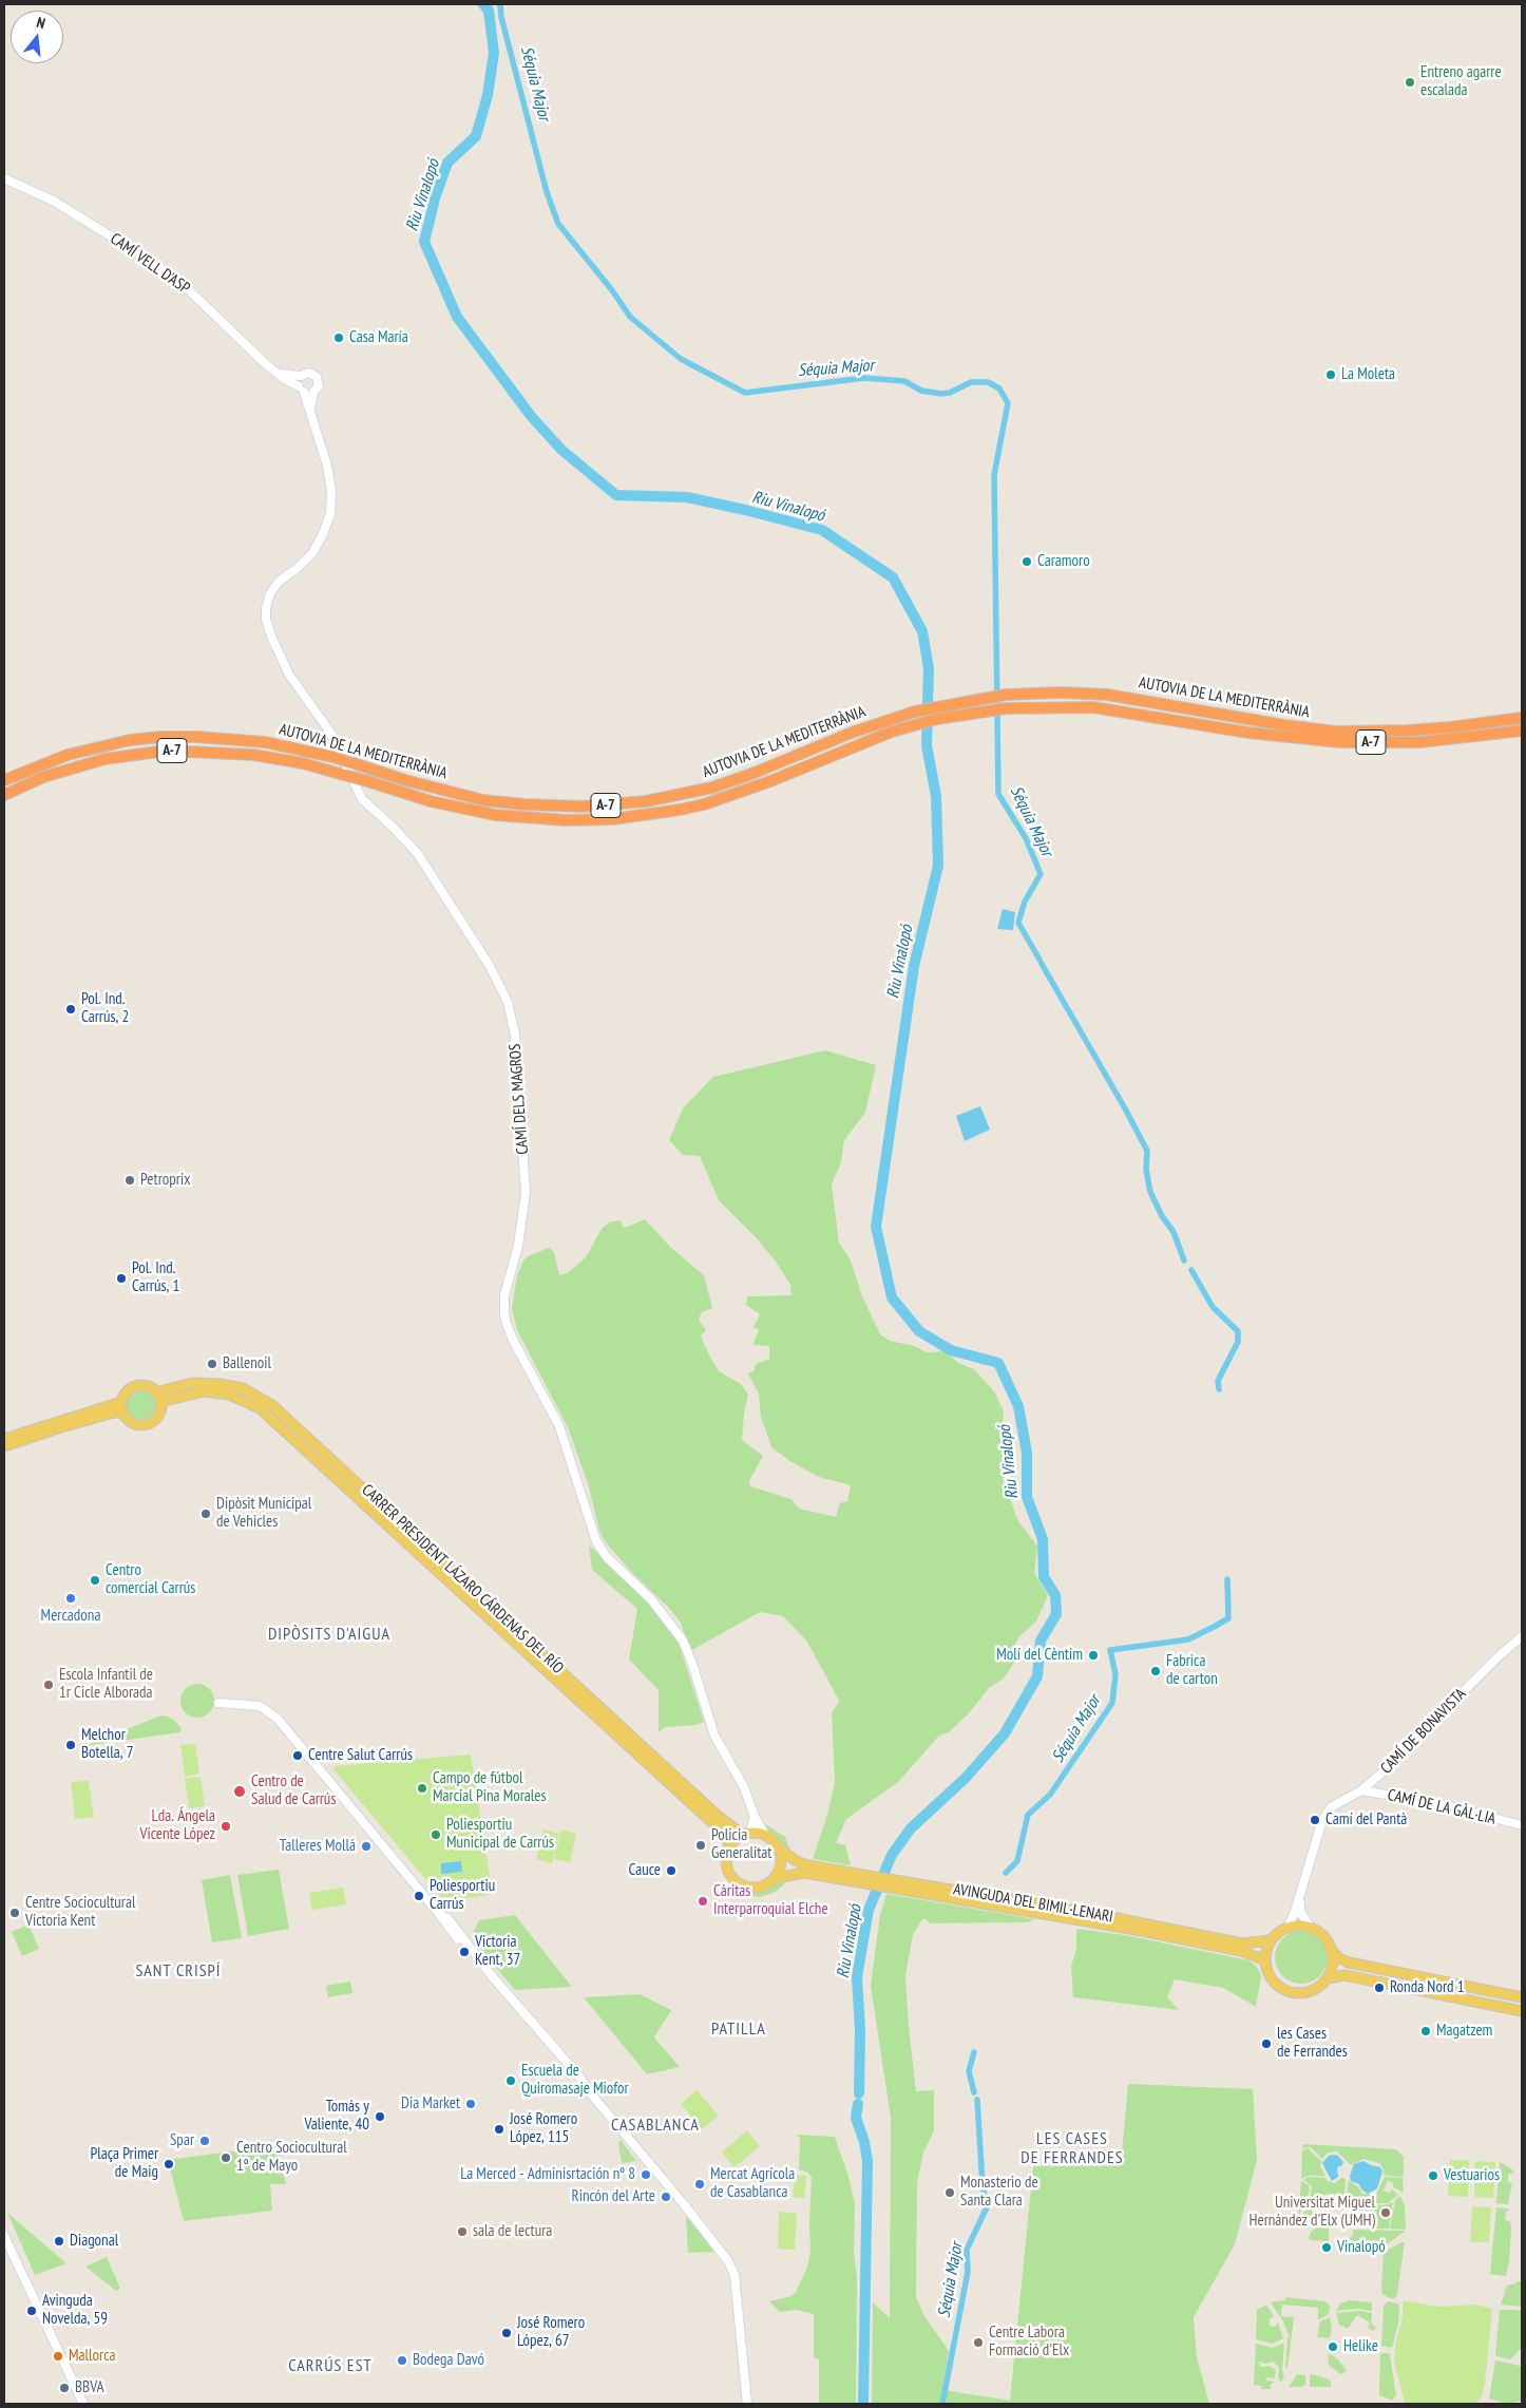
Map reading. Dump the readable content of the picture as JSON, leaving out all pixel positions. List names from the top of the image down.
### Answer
{
  "streets": {
    "highway": ["AUTOVIA DE LA MEDITERRÀNIA", "A-7"],
    "main road": ["CARRER PRESIDENT LÁZARO CÁRDENAS DEL RÍO", "AVINGUDA DEL BIMIL·LENARI"],
    "street": [
      "CAMÍ VELL D'ASP",
      "CAMÍ DELS MAGROS",
      "CAMÍ DE BONAVISTA",
      "CAMÍ DE LA GÀL·LIA"
    ]
  },
  "crossings": [
    ["CAMÍ VELL D'ASP", "CAMÍ DELS MAGROS"],
    ["CAMÍ DELS MAGROS", "CARRER PRESIDENT LÁZARO CÁRDENAS DEL RÍO"],
    ["CAMÍ DELS MAGROS", "AVINGUDA DEL BIMIL·LENARI"],
    ["CARRER PRESIDENT LÁZARO CÁRDENAS DEL RÍO", "AVINGUDA DEL BIMIL·LENARI"],
    ["CAMÍ DE BONAVISTA", "CAMÍ DE LA GÀL·LIA"]
  ],
  "districts": [
    "DIPÒSITS D'AIGUA",
    "SANT CRISPÍ",
    "PATILLA",
    "CASABLANCA",
    "LES CASES DE FERRANDES",
    "CARRÚS EST"
  ],
  "water": ["Séquia Major", "Riu Vinalopó"],
  "places": [
    "Entreno agarre escalada",
    "Casa María",
    "La Moleta",
    "Caramoro",
    "Pol. Ind. Carrús, 2",
    "Petroprix",
    "Pol. Ind. Carrús, 1",
    "Ballenoil",
    "Dipòsit Municipal de Vehicles",
    "Centro comercial Carrús",
    "Mercadona",
    "Molí del Cèntim",
    "Fabrica de carton",
    "Escola Infantil de 1r Cicle Alborada",
    "Melchor Botella, 7",
    "Centre Salut Carrús",
    "Campo de fútbol Marcial Pina Morales",
    "Centro de Salud de Carrús",
    "Camí del Pantà",
    "Lda. Ángela Vicente López",
    "Poliesportiu Municipal de Carrús",
    "Policia Generalitat",
    "Talleres Mollá",
    "Cauce",
    "Poliesportiu Carrús",
    "Cáritas Interparroquial Elche",
    "Centre Sociocultural Victoria Kent",
    "Victoria Kent, 37",
    "Ronda Nord 1",
    "Magatzem",
    "les Cases de Ferrandes",
    "Escuela de Quiromasaje Miofor",
    "Dia Market",
    "Tomás y Valiente, 40",
    "José Romero López, 115",
    "Spar",
    "Centro Sociocultural 1º de Mayo",
    "Plaça Primer de Maig",
    "La Merced - Adminisrtación nº 8",
    "Vestuarios",
    "Mercat Agrícola de Casablanca",
    "Monasterio de Santa Clara",
    "Rincón del Arte",
    "Universitat Miguel Hernández d'Elx (UMH)",
    "sala de lectura",
    "Diagonal",
    "Vinalopó",
    "Avinguda Novelda, 59",
    "José Romero López, 67",
    "Centre Labora Formació d'Elx",
    "Helike",
    "Mallorca",
    "Bodega Davó",
    "BBVA"
  ],
  "north": "top"
}
